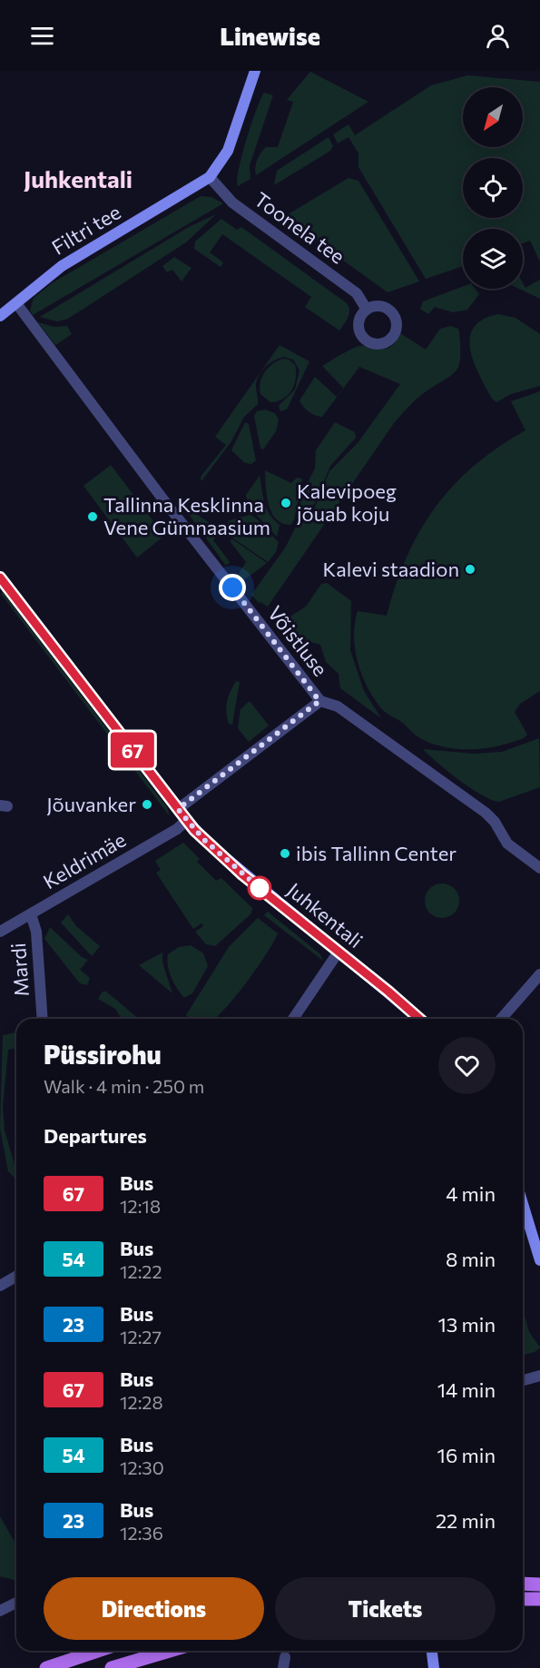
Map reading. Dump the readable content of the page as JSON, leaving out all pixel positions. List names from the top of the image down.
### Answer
{
  "streets": {
    "street": [
      "Toonela tee",
      "Filtri tee",
      "Võistluse",
      "Keldrimäe",
      "Juhkentali",
      "Mardi"
    ]
  },
  "crossings": [
    ["Toonela tee", "Filtri tee"],
    ["Filtri tee", "Võistluse"],
    ["Keldrimäe", "Juhkentali"],
    ["Keldrimäe", "Mardi"]
  ],
  "districts": ["Juhkentali"],
  "places": [
    "Kalevipoeg jõuab koju",
    "Tallinna Kesklinna Vene Gümnaasium",
    "Kalevi staadion",
    "Jõuvanker",
    "ibis Tallinn Center"
  ],
  "lines": ["bus line 67"],
  "north": "bottom left",
  "page": {
    "header": "Linewise",
    "on_map": "67",
    "heading": [
      ["Püssirohu", "Walk · 4 min · 250 m"],
      "Departures"
    ],
    "list": [
      {
        "mark": "67",
        "name": "Bus",
        "note": "12:18",
        "value": "4 min"
      },
      {
        "mark": "54",
        "name": "Bus",
        "note": "12:22",
        "value": "8 min"
      },
      {
        "mark": "23",
        "name": "Bus",
        "note": "12:27",
        "value": "13 min"
      },
      {
        "mark": "67",
        "name": "Bus",
        "note": "12:28",
        "value": "14 min"
      },
      {
        "mark": "54",
        "name": "Bus",
        "note": "12:30",
        "value": "16 min"
      },
      {
        "mark": "23",
        "name": "Bus",
        "note": "12:36",
        "value": "22 min"
      }
    ],
    "buttons": ["Directions", "Tickets"]
  }
}
